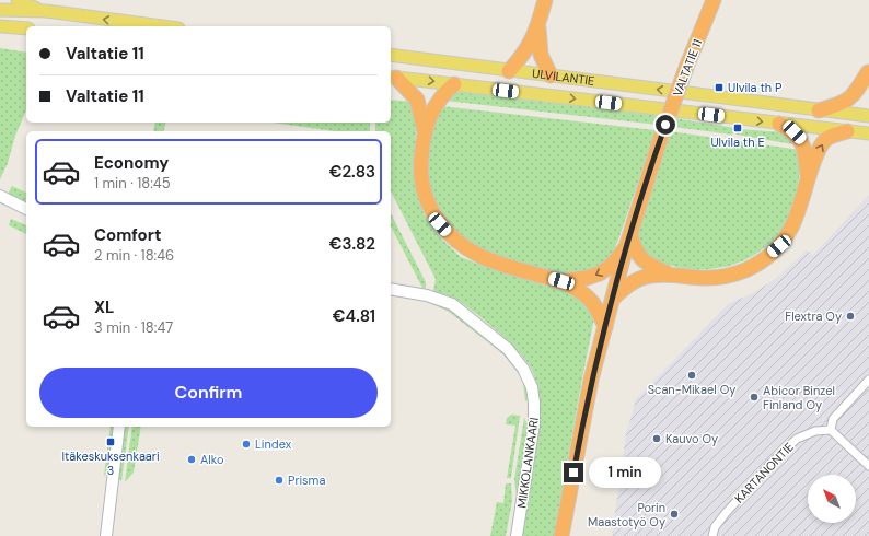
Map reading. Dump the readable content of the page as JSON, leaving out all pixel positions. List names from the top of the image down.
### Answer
{
  "streets": {
    "highway": ["VALTATIE 11"],
    "main road": ["ULVILANTIE"],
    "street": ["MIKKOLANKAARI", "KARTANONTIE"]
  },
  "places": {
    "transit": ["Ulvila th P", "Ulvila th E", "Itäkeskuksenkaari 3"],
    "other": [
      "Flextra Oy",
      "Scan-Mikael Oy",
      "Abicor Binzel Finland Oy",
      "Kauvo Oy",
      "Lindex",
      "Alko",
      "Prisma",
      "Porin Maastotyö Oy"
    ]
  },
  "north": "top left",
  "page": {
    "banner": ["Valtatie 11", "Valtatie 11"],
    "list": [
      {
        "name": "Economy",
        "note": "1 min · 18:45",
        "value": "€2.83"
      },
      {
        "name": "Comfort",
        "note": "2 min · 18:46",
        "value": "€3.82"
      },
      {
        "name": "XL",
        "note": "3 min · 18:47",
        "value": "€4.81"
      }
    ],
    "buttons": "Confirm",
    "bubble": "1 min"
  }
}
